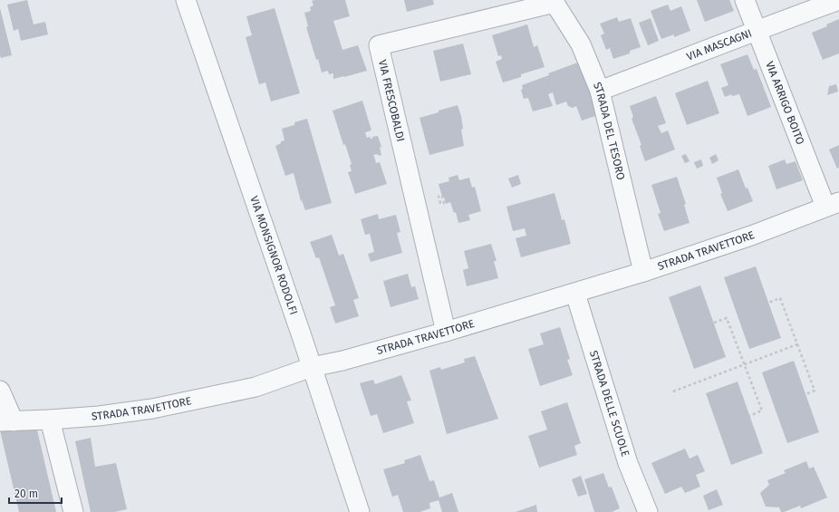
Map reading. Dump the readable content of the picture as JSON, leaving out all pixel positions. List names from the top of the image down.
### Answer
{
  "streets": {
    "street": [
      "VIA MASCAGNI",
      "VIA FRESCOBALDI",
      "VIA ARRIGO BOITO",
      "STRADA DEL TESORO",
      "STRADA TRAVETTORE",
      "VIA MONSIGNOR RODOLFI",
      "STRADA DELLE SCUOLE"
    ]
  },
  "crossings": [
    ["VIA MASCAGNI", "VIA ARRIGO BOITO"],
    ["VIA MASCAGNI", "STRADA DEL TESORO"],
    ["VIA FRESCOBALDI", "STRADA DEL TESORO"],
    ["VIA FRESCOBALDI", "STRADA TRAVETTORE"],
    ["VIA ARRIGO BOITO", "STRADA TRAVETTORE"],
    ["STRADA DEL TESORO", "STRADA TRAVETTORE"],
    ["STRADA TRAVETTORE", "VIA MONSIGNOR RODOLFI"],
    ["STRADA TRAVETTORE", "STRADA DELLE SCUOLE"]
  ],
  "scale_bar": "20 m"
}
